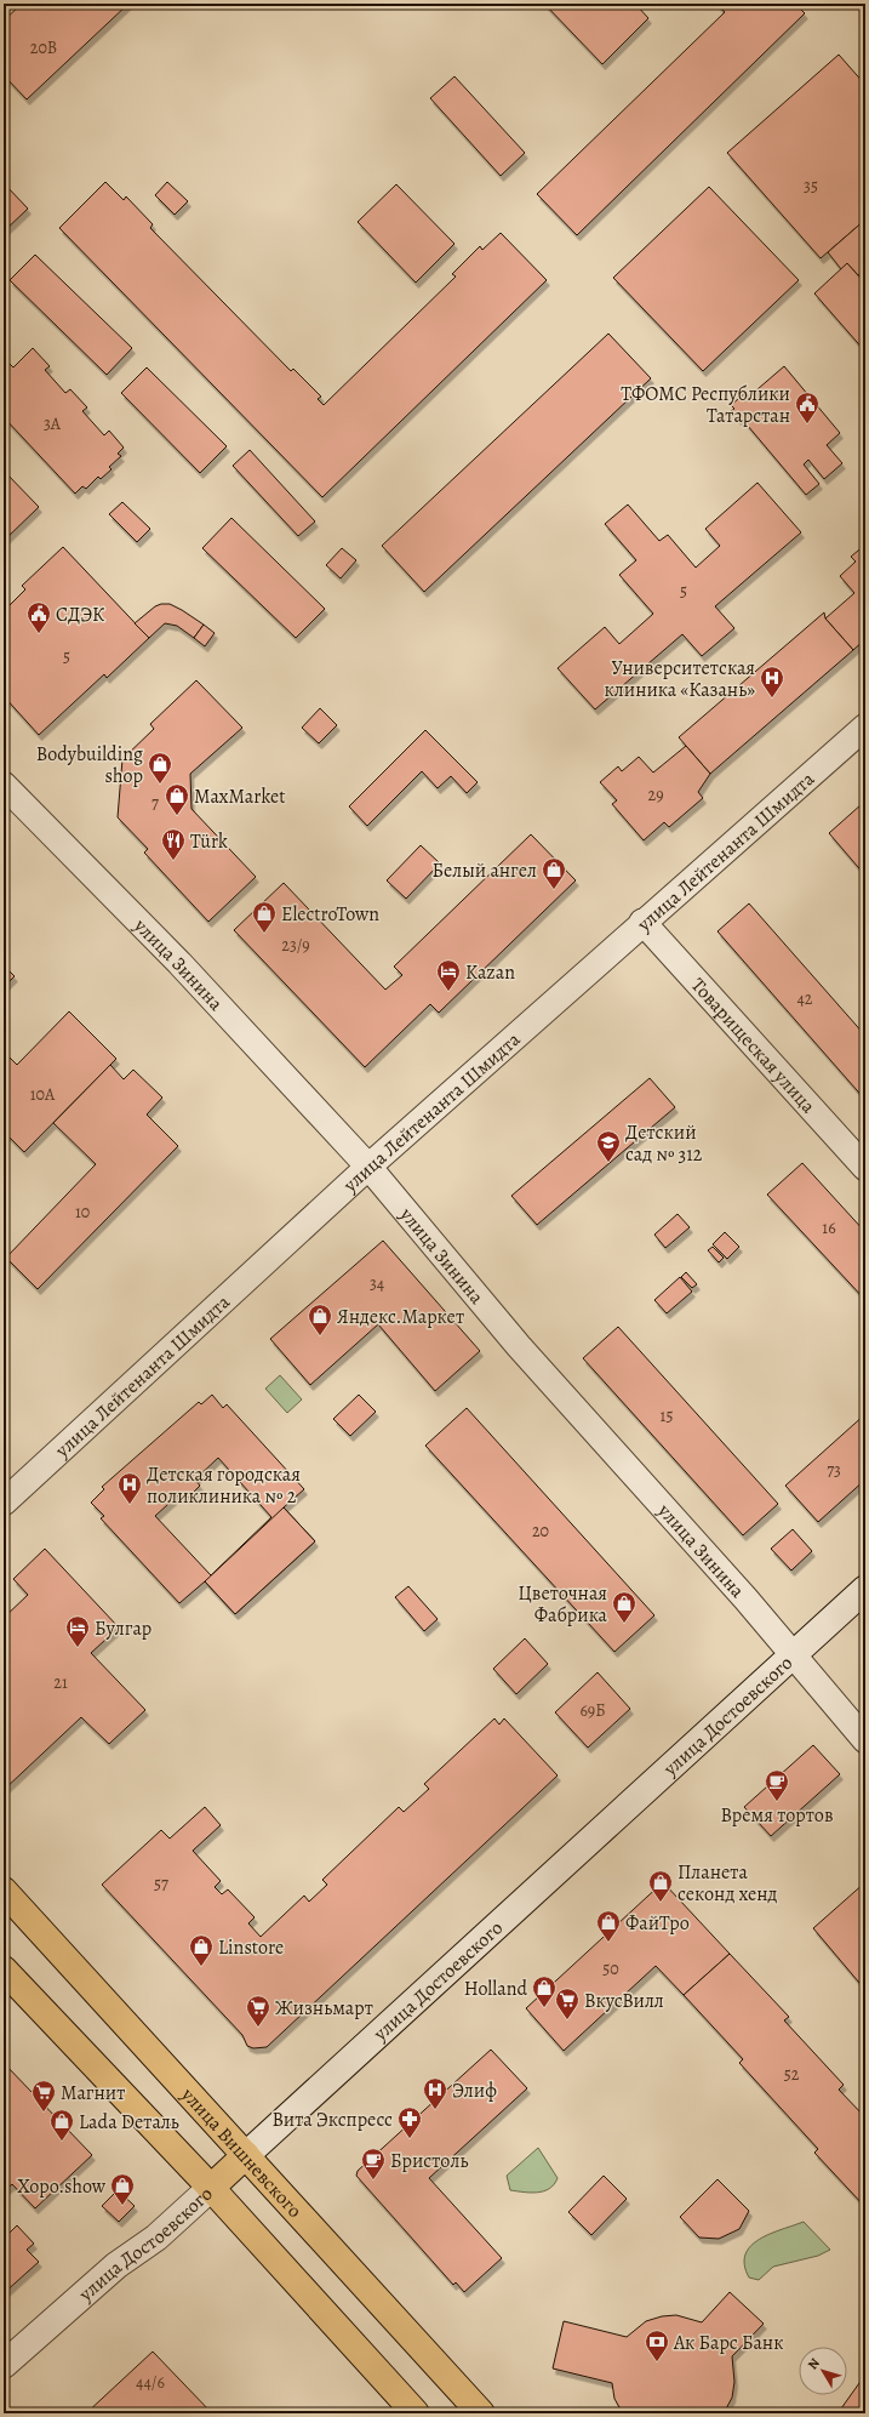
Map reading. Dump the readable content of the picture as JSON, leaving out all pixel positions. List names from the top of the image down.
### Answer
{
  "streets": {
    "main road": ["улица Достоевского", "улица Вишневского"],
    "street": ["улица Лейтенанта Шмидта", "улица Зинина", "Товарищеская улица"]
  },
  "crossings": [
    ["улица Лейтенанта Шмидта", "улица Зинина"],
    ["улица Лейтенанта Шмидта", "Товарищеская улица"],
    ["улица Зинина", "улица Достоевского"],
    ["улица Достоевского", "улица Вишневского"]
  ],
  "places": {
    "public building": ["ТФОМС Республики Татарстан", "СДЭК"],
    "hospital": ["Университетская клиника «Казань»", "Детская городская поликлиника № 2", "Элиф"],
    "shop": [
      "Bodybuilding shop",
      "MaxMarket",
      "Белый ангел",
      "ElectroTown",
      "Яндекс.Маркет",
      "Цветочная Фабрика",
      "Планета секонд хенд",
      "ФайТро",
      "Linstore",
      "Holland",
      "Lada Dеталь",
      "Хоро.show"
    ],
    "restaurant": ["Türk"],
    "hotel": ["Kazan", "Булгар"],
    "school or university": ["Детский сад № 312"],
    "cafe": ["Время тортов", "Бристоль"],
    "supermarket": ["ВкусВилл", "Жизньмарт", "Магнит"],
    "pharmacy": ["Вита Экспресс"],
    "bank": ["Ак Барс Банк"]
  },
  "house_numbers": [
    "20В",
    "35",
    "3А",
    "5",
    "5",
    "29",
    "7",
    "23/9",
    "42",
    "10А",
    "10",
    "16",
    "34",
    "15",
    "73",
    "20",
    "21",
    "69Б",
    "57",
    "50",
    "52",
    "44/6"
  ],
  "north": "top left"
}
